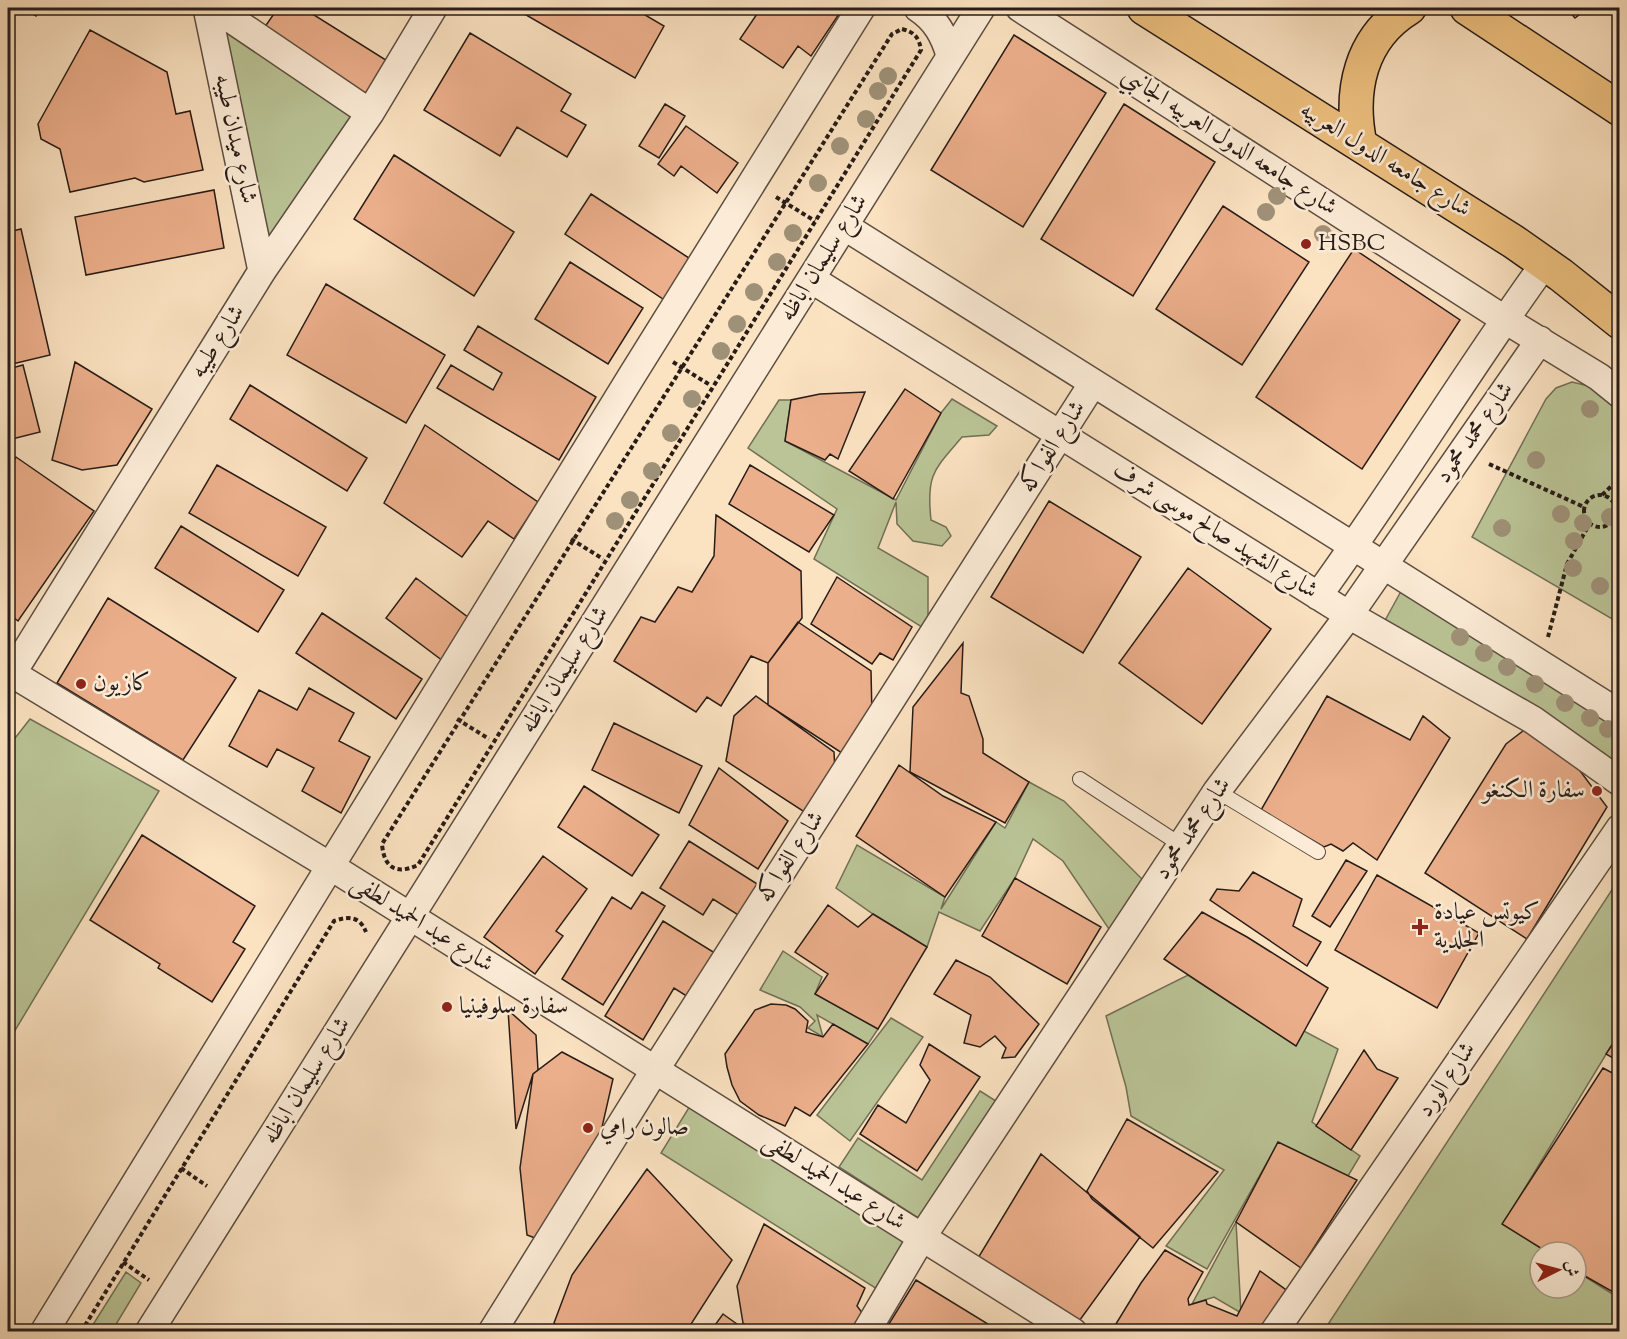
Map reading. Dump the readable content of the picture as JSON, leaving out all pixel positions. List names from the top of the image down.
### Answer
{
  "streets": {
    "main road": ["شارع جامعه الدول العربيه"],
    "street": [
      "شارع ميدان طيبه",
      "شارع جامعه الدول العربيه الجانبي",
      "شارع سليمان اباظه",
      "شارع طيبه",
      "شارع محمد محمود",
      "شارع الفواكه",
      "شارع الشهيد صالح موسى شرف",
      "شارع عبد الحميد لطفى",
      "شارع الورد"
    ]
  },
  "crossings": [
    ["شارع ميدان طيبه", "شارع طيبه"],
    ["شارع جامعه الدول العربيه الجانبي", "شارع محمد محمود"],
    ["شارع جامعه الدول العربيه", "شارع محمد محمود"],
    ["شارع سليمان اباظه", "شارع الشهيد صالح موسى شرف"],
    ["شارع سليمان اباظه", "شارع عبد الحميد لطفى"],
    ["شارع طيبه", "شارع عبد الحميد لطفى"],
    ["شارع محمد محمود", "شارع الشهيد صالح موسى شرف"],
    ["شارع محمد محمود", "شارع عبد الحميد لطفى"],
    ["شارع الفواكه", "شارع الشهيد صالح موسى شرف"],
    ["شارع الفواكه", "شارع عبد الحميد لطفى"]
  ],
  "places": {
    "other": [
      "HSBC",
      "كازيون",
      "سفارة الكنغو",
      "سفارة سلوفينيا",
      "صالون رامي"
    ],
    "health": ["كيوتس عيادة الجلدية"]
  },
  "north": "right"
}
